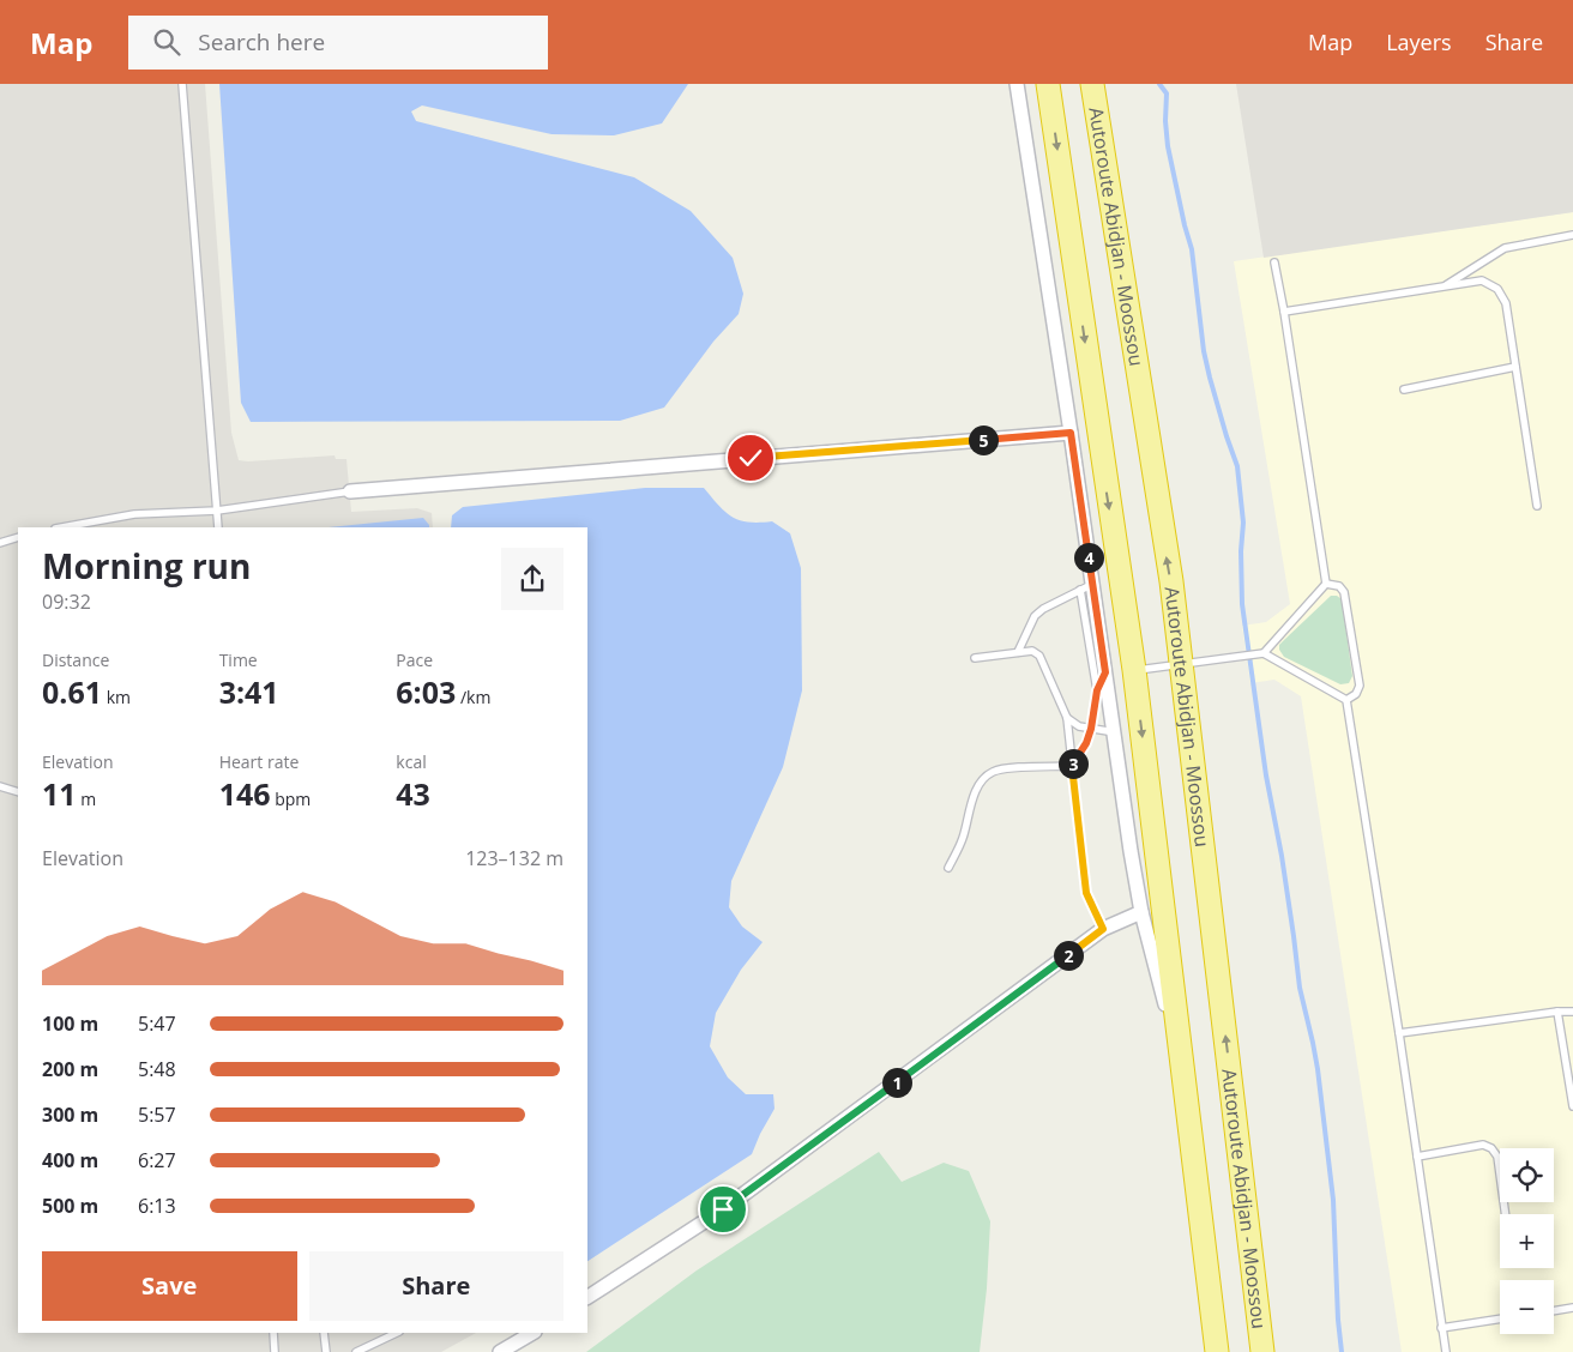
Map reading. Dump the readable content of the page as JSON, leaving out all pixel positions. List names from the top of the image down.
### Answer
{
  "streets": {
    "highway": ["Autoroute Abidjan - Moossou"]
  },
  "page": {
    "header": "Map",
    "search": "Search here",
    "nav": ["Map", "Layers", "Share"],
    "pins": [
      "5",
      "4",
      "3",
      "2",
      "1"
    ],
    "heading": ["Morning run", "09:32"],
    "stats": [
      ["Distance", "0.61 km"],
      ["Time", "3:41"],
      ["Pace", "6:03 /km"],
      ["Elevation", "11 m"],
      ["Heart rate", "146 bpm"],
      ["kcal", "43"]
    ],
    "chart": ["Elevation", "123–132 m"],
    "list": [
      {
        "name": "100 m",
        "note": "5:47"
      },
      {
        "name": "200 m",
        "note": "5:48"
      },
      {
        "name": "300 m",
        "note": "5:57"
      },
      {
        "name": "400 m",
        "note": "6:27"
      },
      {
        "name": "500 m",
        "note": "6:13"
      }
    ],
    "map_buttons": ["+", "−"],
    "buttons": ["Save", "Share"]
  }
}
